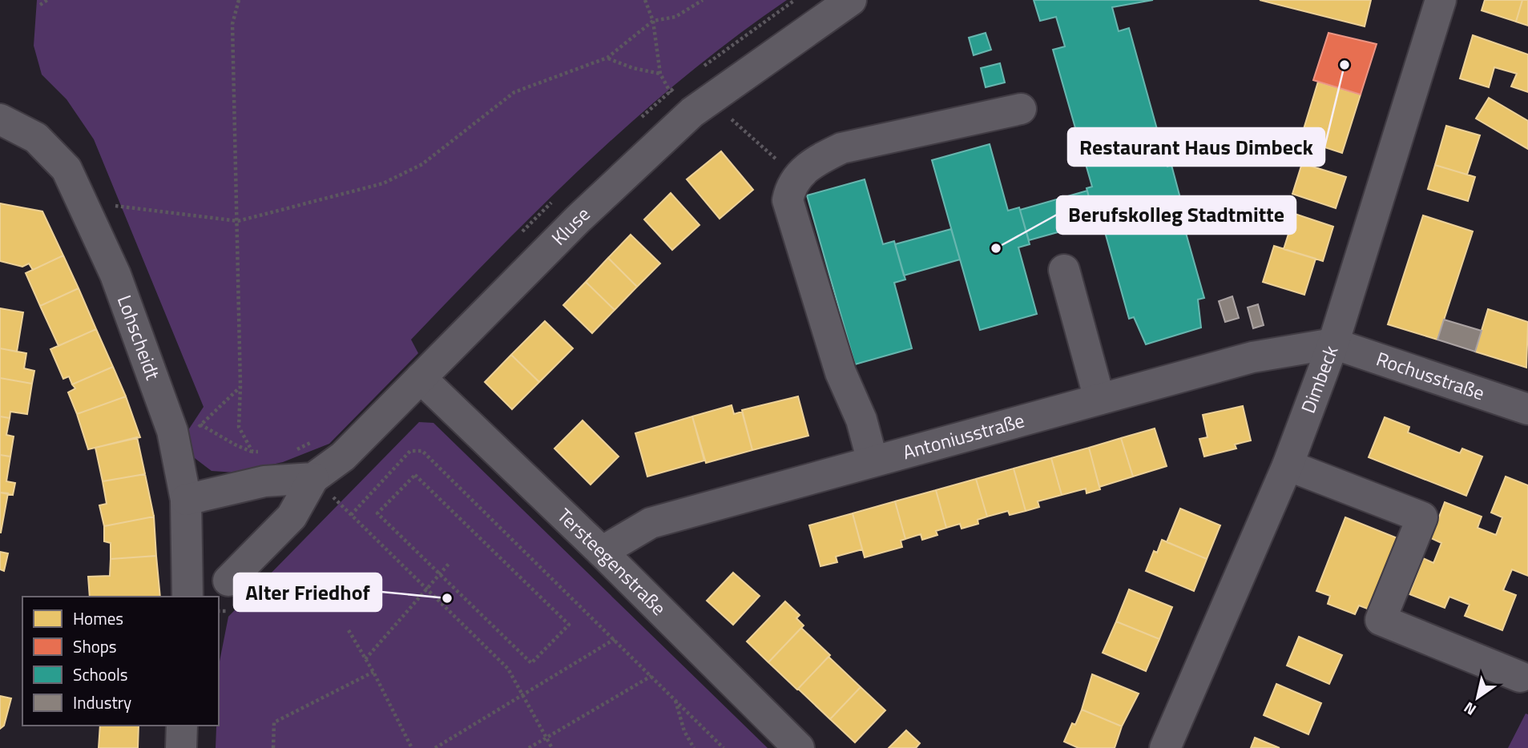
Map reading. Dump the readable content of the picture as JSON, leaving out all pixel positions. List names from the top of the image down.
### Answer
{
  "streets": {
    "street": [
      "Kluse",
      "Lohscheidt",
      "Rochusstraße",
      "Dimbeck",
      "Antoniusstraße",
      "Tersteegenstraße"
    ]
  },
  "crossings": [
    ["Kluse", "Tersteegenstraße"],
    ["Rochusstraße", "Dimbeck"],
    ["Rochusstraße", "Antoniusstraße"],
    ["Dimbeck", "Antoniusstraße"],
    ["Antoniusstraße", "Tersteegenstraße"]
  ],
  "places": ["Restaurant Haus Dimbeck", "Berufskolleg Stadtmitte", "Alter Friedhof"],
  "legend": [
    "Homes",
    "Shops",
    "Schools",
    "Industry"
  ],
  "north": "bottom left"
}
